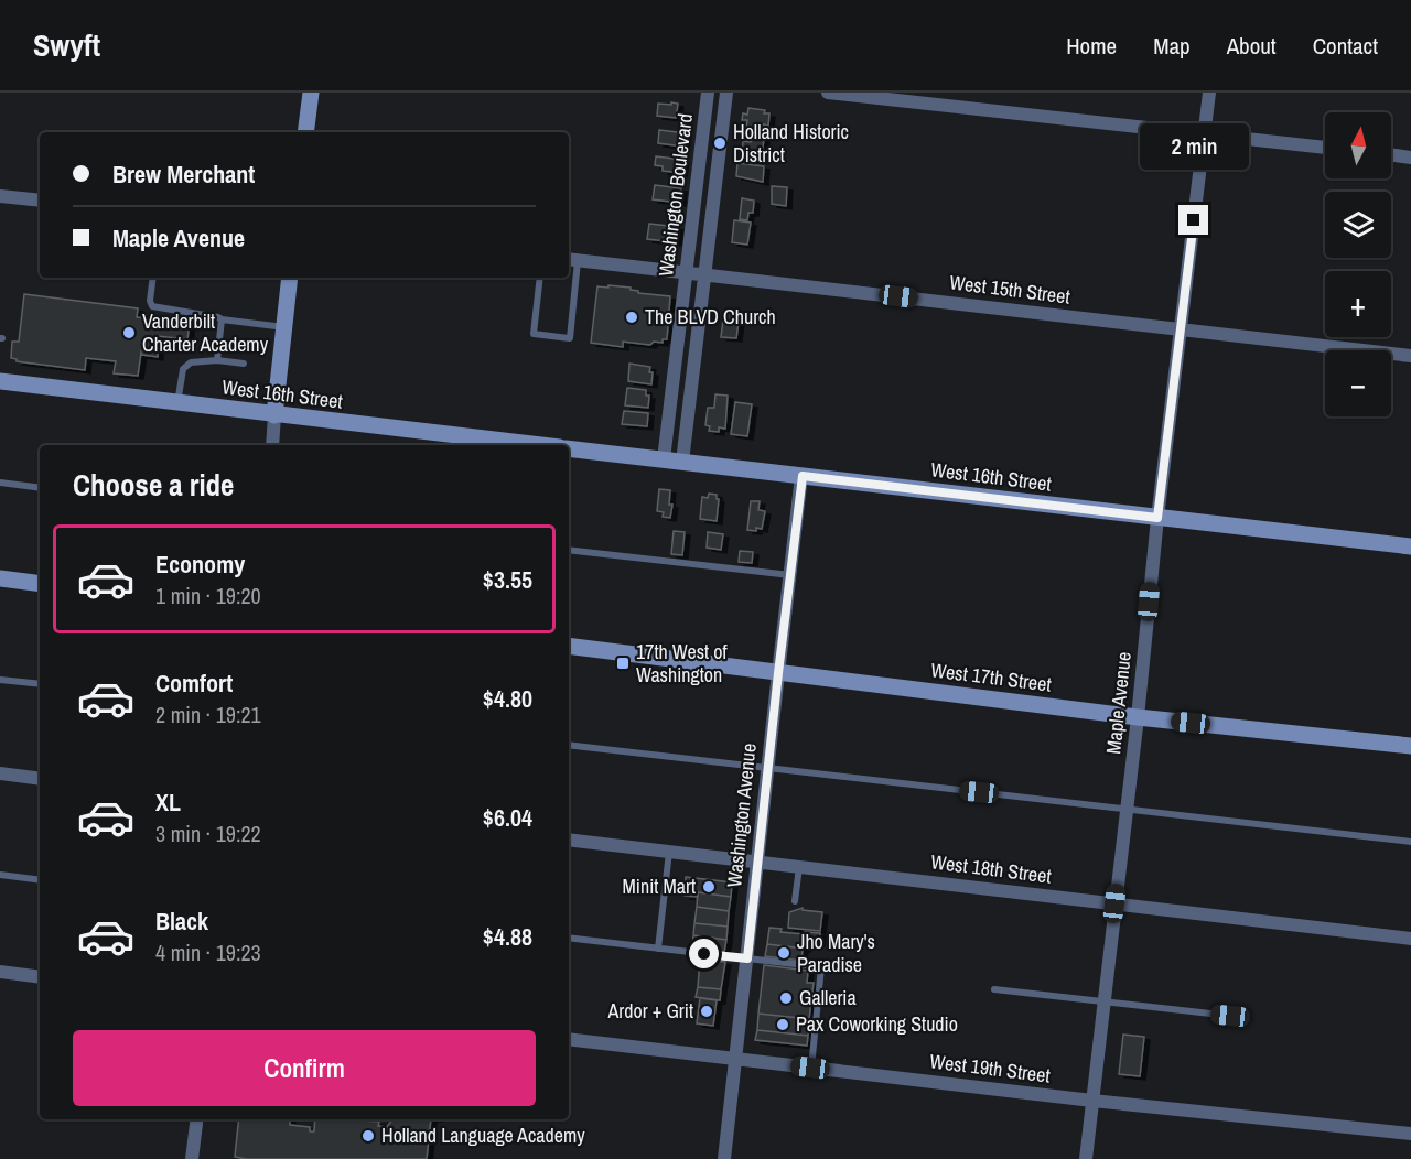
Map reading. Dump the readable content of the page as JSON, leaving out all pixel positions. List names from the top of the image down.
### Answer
{
  "streets": {
    "street": [
      "Washington Boulevard",
      "West 15th Street",
      "West 16th Street",
      "West 17th Street",
      "Maple Avenue",
      "Washington Avenue",
      "West 18th Street",
      "West 19th Street"
    ]
  },
  "crossings": [
    ["Washington Boulevard", "West 15th Street"],
    ["Washington Boulevard", "West 16th Street"],
    ["West 15th Street", "Maple Avenue"],
    ["West 16th Street", "Maple Avenue"],
    ["West 16th Street", "Washington Avenue"],
    ["West 17th Street", "Maple Avenue"],
    ["West 17th Street", "Washington Avenue"],
    ["Maple Avenue", "West 18th Street"],
    ["Maple Avenue", "West 19th Street"],
    ["Washington Avenue", "West 18th Street"],
    ["Washington Avenue", "West 19th Street"]
  ],
  "places": {
    "other": [
      "Holland Historic District",
      "The BLVD Church",
      "Vanderbilt Charter Academy",
      "Minit Mart",
      "Jho Mary's Paradise",
      "Galleria",
      "Ardor + Grit",
      "Pax Coworking Studio",
      "Holland Language Academy"
    ],
    "transit": ["17th West of Washington"]
  },
  "north": "top",
  "page": {
    "header": "Swyft",
    "nav": [
      "Home",
      "Map",
      "About",
      "Contact"
    ],
    "map_buttons": ["+", "−"],
    "bubble": "2 min",
    "banner": ["Brew Merchant", "Maple Avenue"],
    "heading": "Choose a ride",
    "list": [
      {
        "name": "Economy",
        "note": "1 min · 19:20",
        "value": "$3.55"
      },
      {
        "name": "Comfort",
        "note": "2 min · 19:21",
        "value": "$4.80"
      },
      {
        "name": "XL",
        "note": "3 min · 19:22",
        "value": "$6.04"
      },
      {
        "name": "Black",
        "note": "4 min · 19:23",
        "value": "$4.88"
      }
    ],
    "buttons": "Confirm"
  }
}
